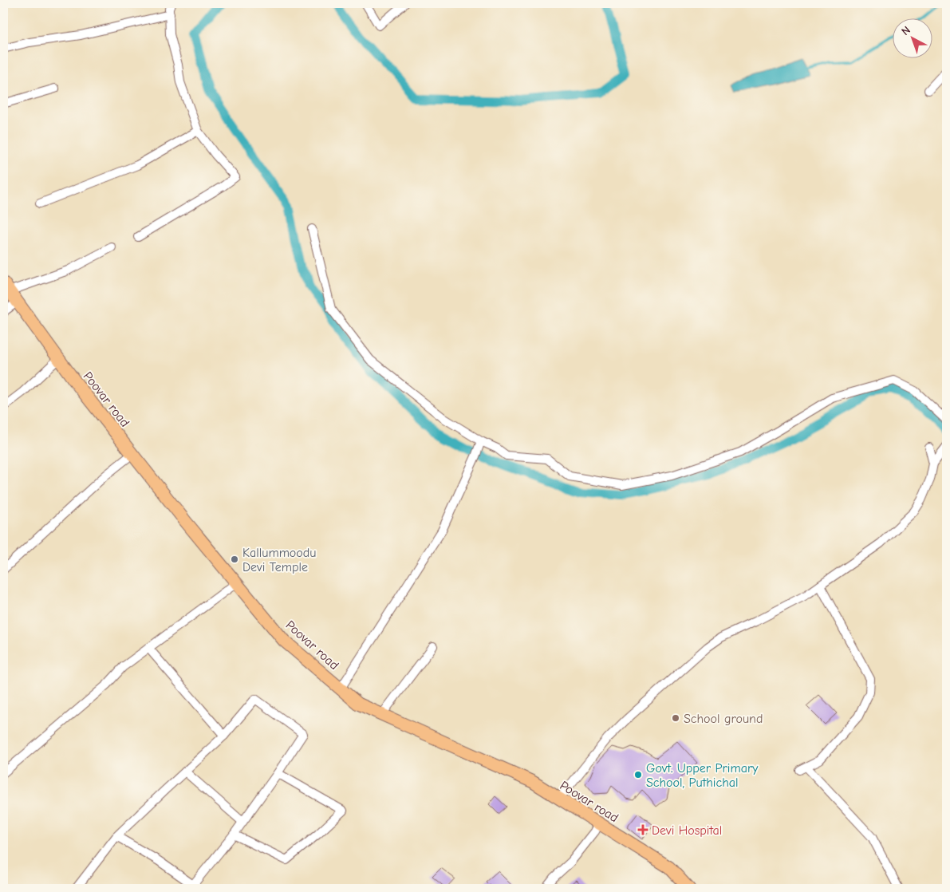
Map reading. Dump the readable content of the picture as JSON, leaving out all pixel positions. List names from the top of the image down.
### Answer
{
  "streets": {
    "main road": ["Poovar road"]
  },
  "places": {
    "other": ["Kallummoodu Devi Temple", "School ground", "Govt. Upper Primary School, Puthichal"],
    "health": ["Devi Hospital"]
  },
  "north": "top left"
}
